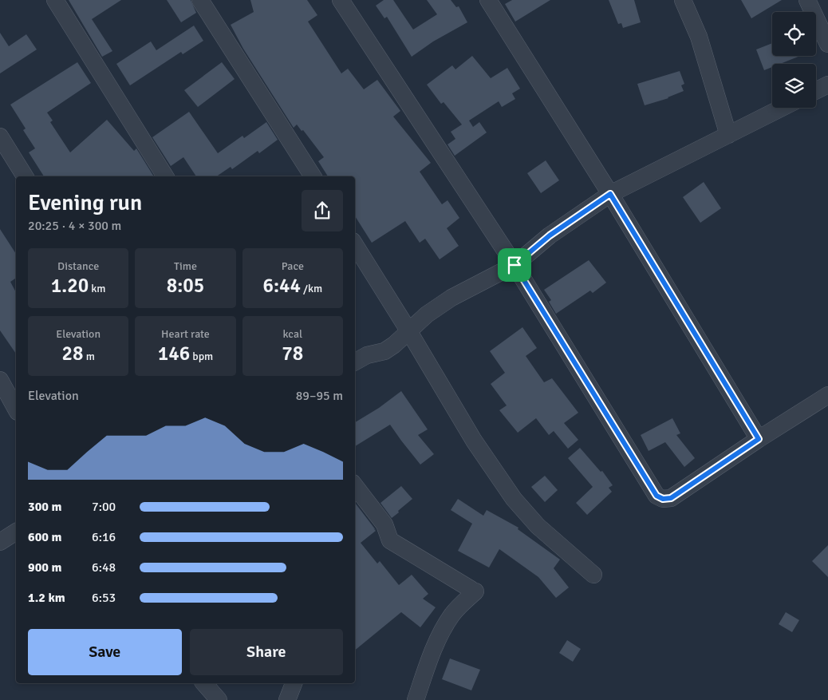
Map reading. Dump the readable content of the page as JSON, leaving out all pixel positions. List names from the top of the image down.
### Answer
{
  "page": {
    "heading": ["Evening run", "20:25 · 4 × 300 m"],
    "stats": [
      ["Distance", "1.20 km"],
      ["Time", "8:05"],
      ["Pace", "6:44 /km"],
      ["Elevation", "28 m"],
      ["Heart rate", "146 bpm"],
      ["kcal", "78"]
    ],
    "chart": ["Elevation", "89–95 m"],
    "list": [
      {
        "name": "300 m",
        "note": "7:00"
      },
      {
        "name": "600 m",
        "note": "6:16"
      },
      {
        "name": "900 m",
        "note": "6:48"
      },
      {
        "name": "1.2 km",
        "note": "6:53"
      }
    ],
    "buttons": ["Save", "Share"]
  }
}
